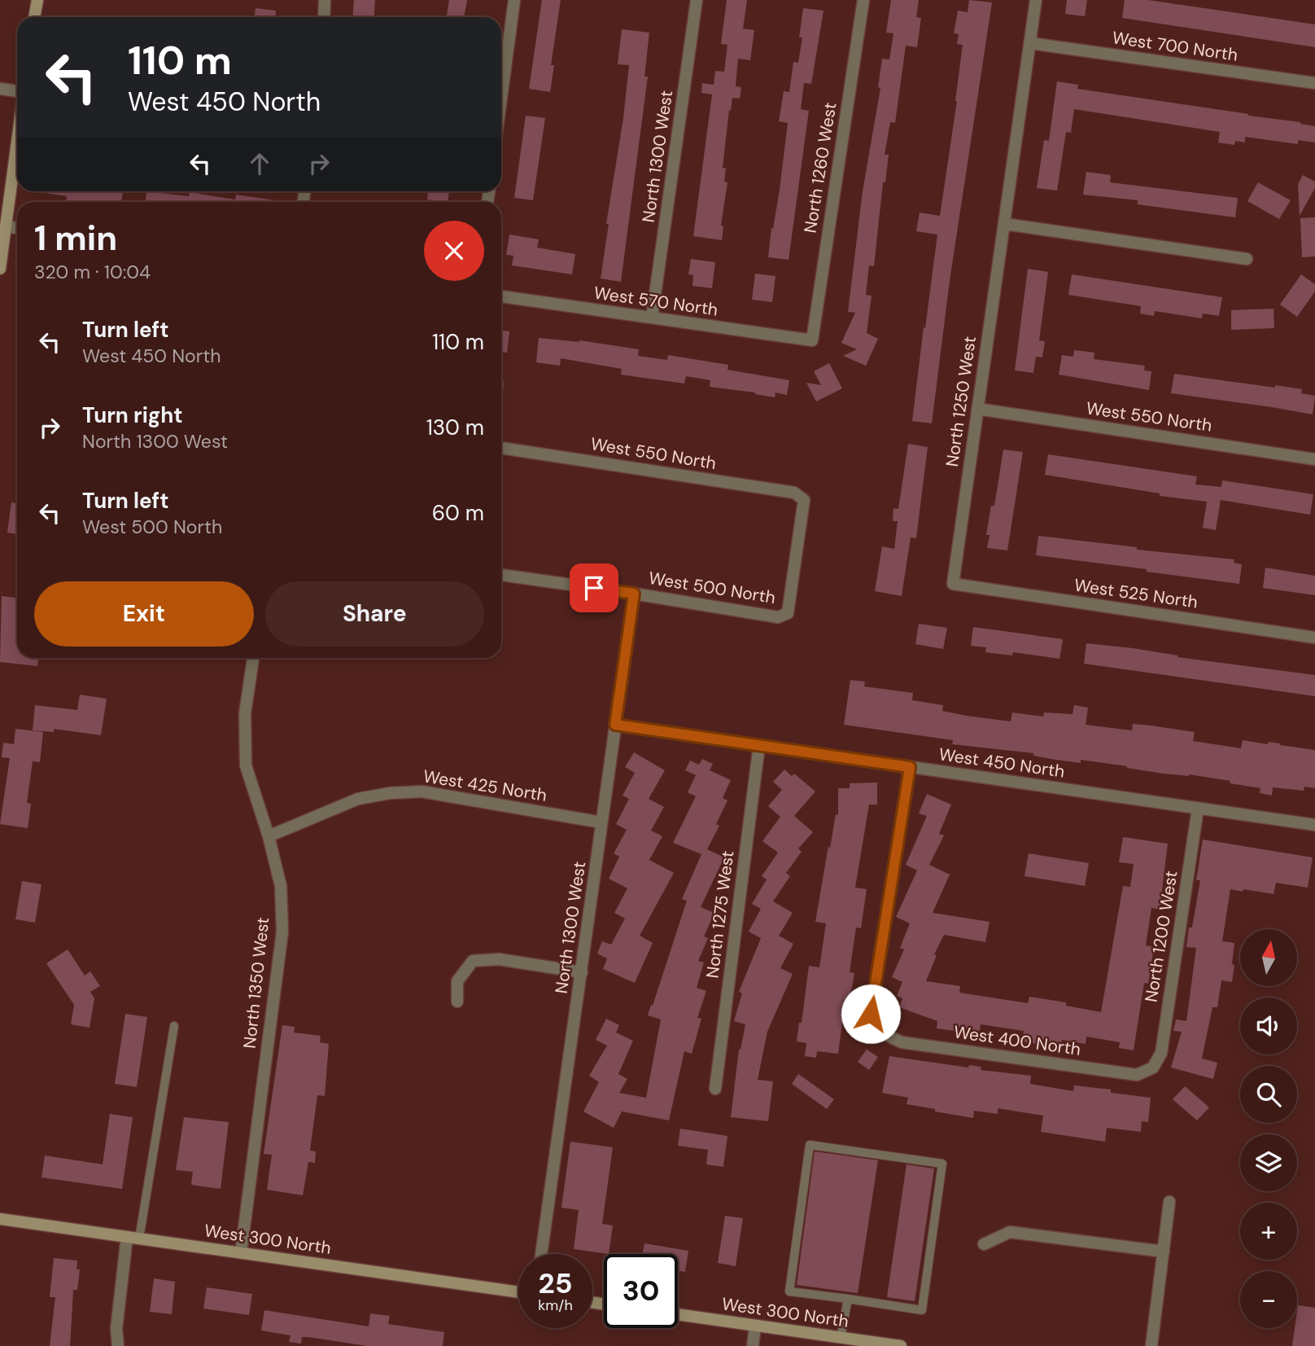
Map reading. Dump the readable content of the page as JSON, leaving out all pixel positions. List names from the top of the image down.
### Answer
{
  "streets": {
    "main road": ["West 300 North"],
    "street": [
      "West 700 North",
      "North 1300 West",
      "North 1260 West",
      "West 570 North",
      "North 1250 West",
      "West 550 North",
      "West 500 North",
      "West 525 North",
      "West 450 North",
      "West 425 North",
      "North 1275 West",
      "North 1200 West",
      "North 1350 West",
      "West 400 North"
    ]
  },
  "crossings": [
    ["West 700 North", "North 1250 West"],
    ["North 1300 West", "West 570 North"],
    ["North 1300 West", "West 500 North"],
    ["North 1300 West", "West 450 North"],
    ["North 1300 West", "West 425 North"],
    ["North 1260 West", "West 570 North"],
    ["North 1250 West", "West 550 North"],
    ["North 1250 West", "West 525 North"],
    ["West 550 North", "West 500 North"],
    ["West 450 North", "North 1275 West"],
    ["West 450 North", "North 1200 West"],
    ["West 450 North", "West 400 North"],
    ["West 425 North", "North 1350 West"],
    ["North 1200 West", "West 400 North"],
    ["North 1350 West", "West 300 North"]
  ],
  "north": "top",
  "page": {
    "turn": ["110 m", "West 450 North"],
    "heading": ["1 min", "320 m · 10:04"],
    "list": [
      {
        "name": "Turn left",
        "note": "West 450 North",
        "value": "110 m"
      },
      {
        "name": "Turn right",
        "note": "North 1300 West",
        "value": "130 m"
      },
      {
        "name": "Turn left",
        "note": "West 500 North",
        "value": "60 m"
      }
    ],
    "buttons": ["Exit", "Share"],
    "map_buttons": ["+", "−"],
    "speed": "25 km/h",
    "limit": "30"
  }
}
